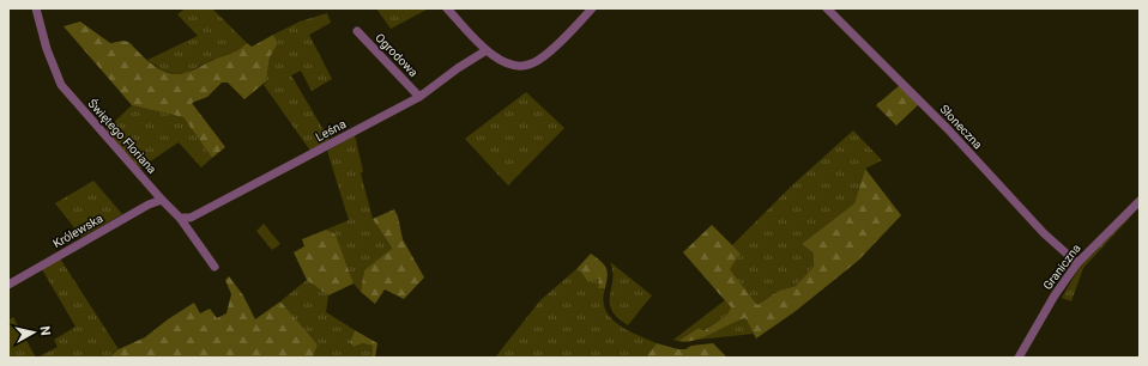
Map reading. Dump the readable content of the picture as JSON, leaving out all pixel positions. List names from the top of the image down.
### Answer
{
  "streets": {
    "street": [
      "Ogrodowa",
      "Słoneczna",
      "Leśna",
      "Świętego Floriana",
      "Królewska",
      "Graniczna"
    ]
  },
  "crossings": [
    ["Ogrodowa", "Leśna"],
    ["Słoneczna", "Graniczna"],
    ["Leśna", "Świętego Floriana"],
    ["Świętego Floriana", "Królewska"]
  ],
  "north": "right"
}
